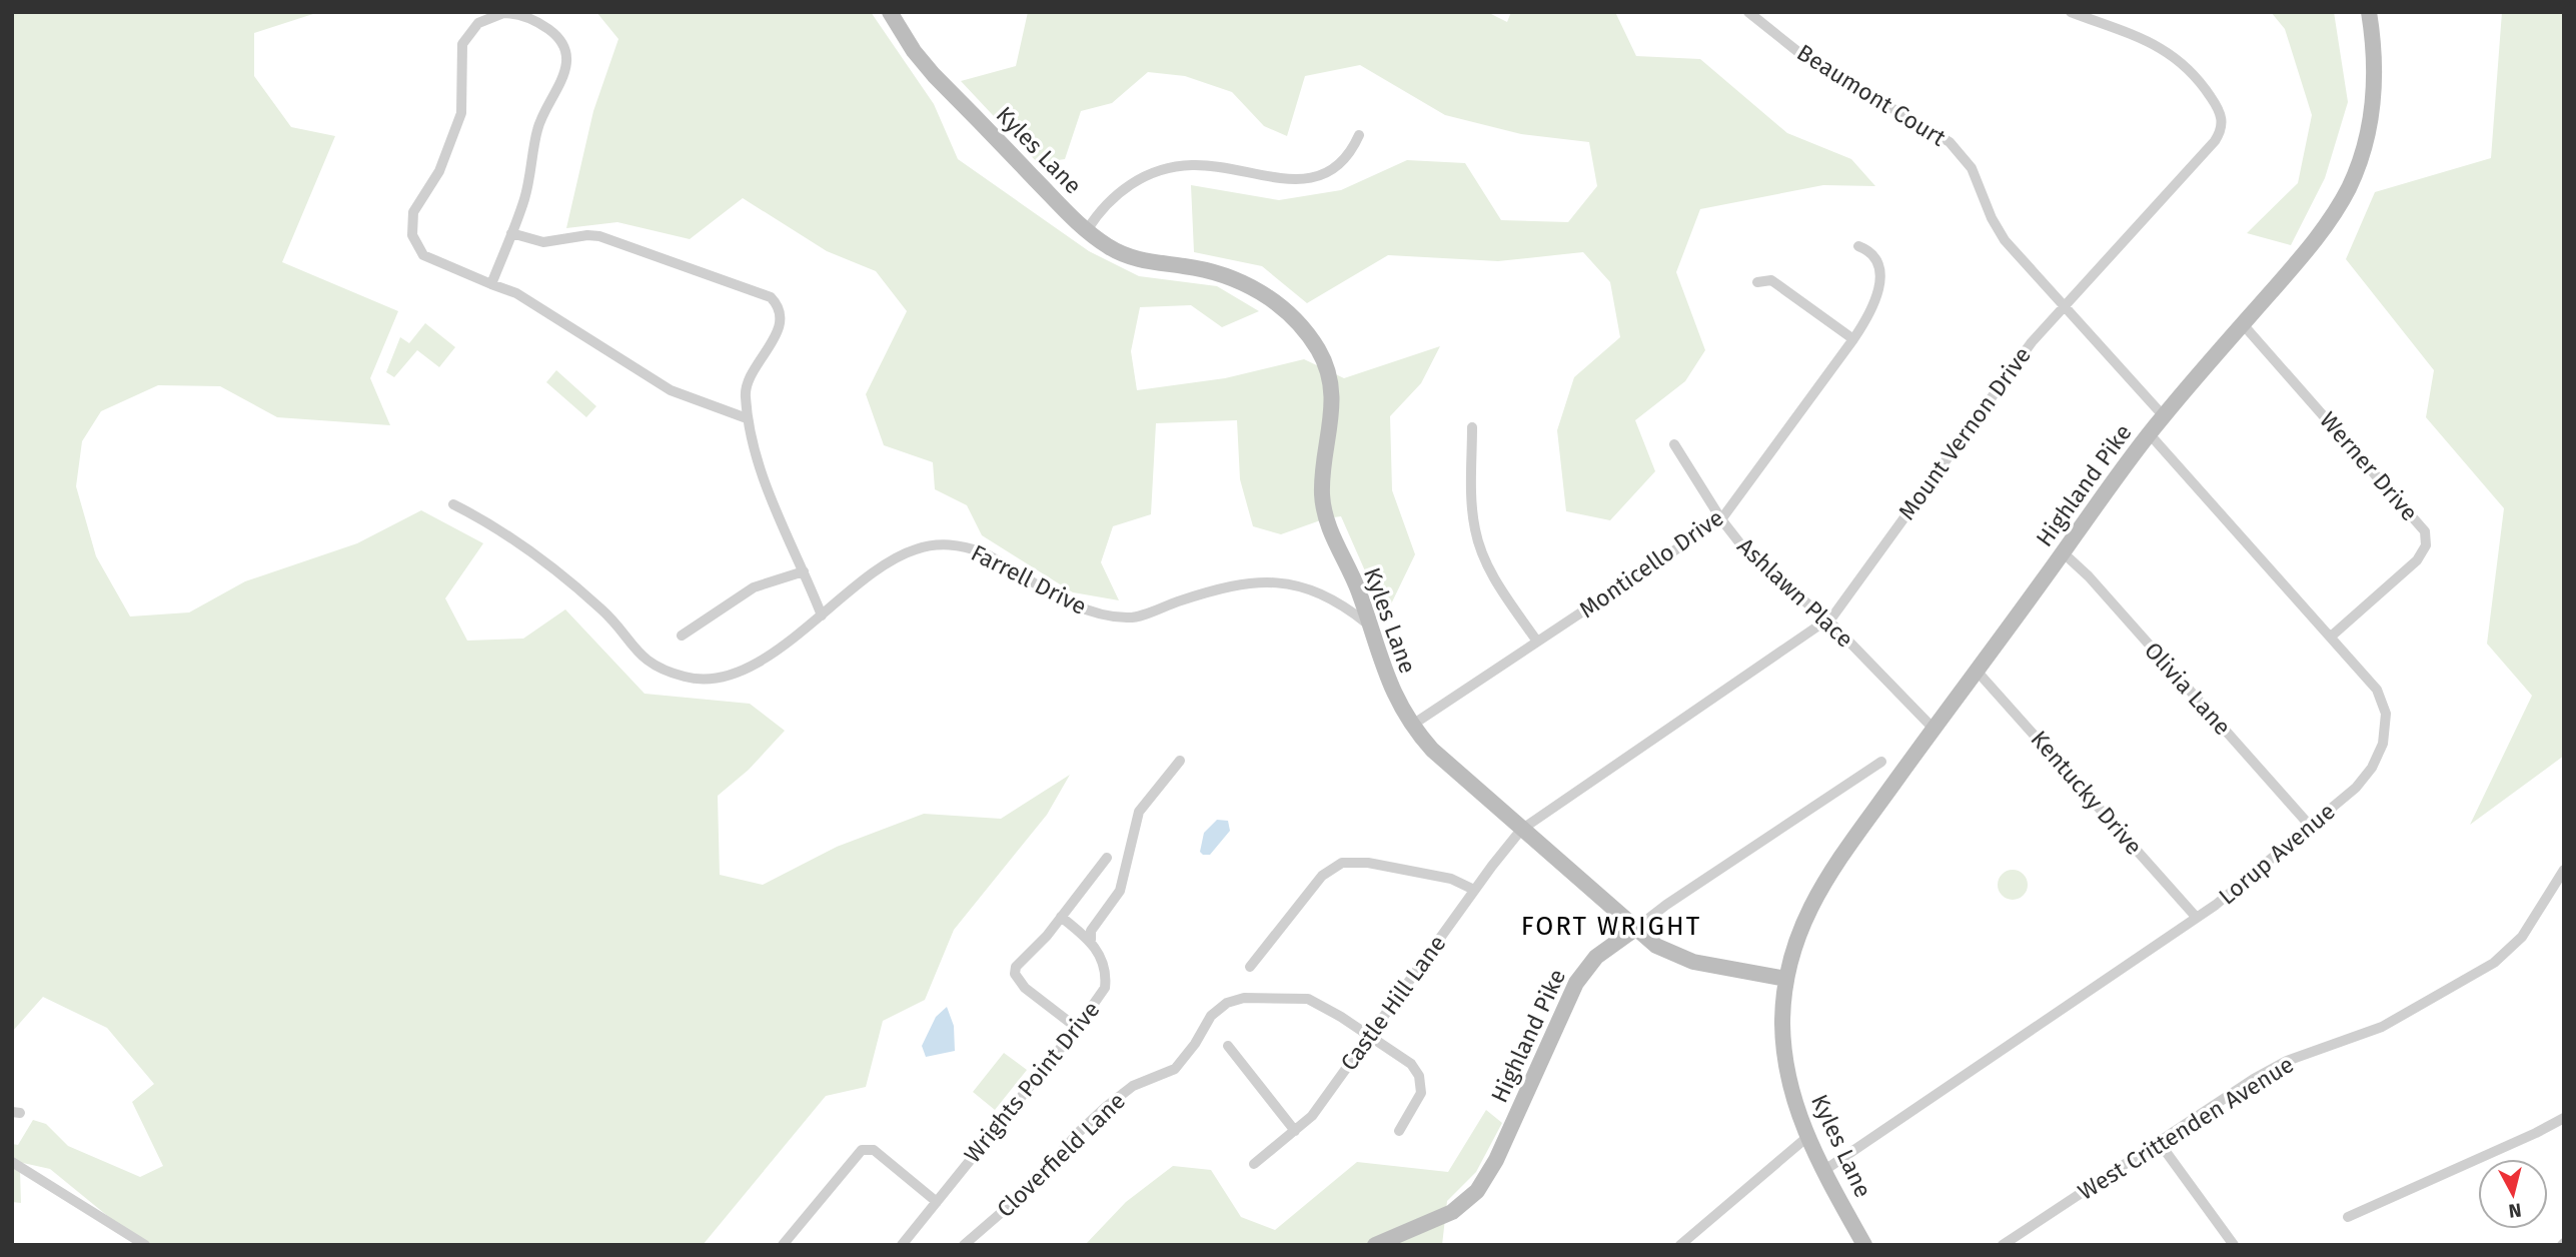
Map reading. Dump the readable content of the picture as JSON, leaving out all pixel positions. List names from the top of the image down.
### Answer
{
  "streets": {
    "main road": ["Kyles Lane", "Highland Pike"],
    "street": [
      "Beaumont Court",
      "Mount Vernon Drive",
      "Werner Drive",
      "Monticello Drive",
      "Farrell Drive",
      "Ashlawn Place",
      "Olivia Lane",
      "Kentucky Drive",
      "Lorup Avenue",
      "Castle Hill Lane",
      "Wrights Point Drive",
      "West Crittenden Avenue",
      "Cloverfield Lane"
    ]
  },
  "crossings": [
    ["Beaumont Court", "Mount Vernon Drive"],
    ["Beaumont Court", "Highland Pike"],
    ["Kyles Lane", "Mount Vernon Drive"],
    ["Kyles Lane", "Highland Pike"],
    ["Kyles Lane", "Monticello Drive"],
    ["Kyles Lane", "Farrell Drive"],
    ["Kyles Lane", "Lorup Avenue"],
    ["Kyles Lane", "Castle Hill Lane"],
    ["Mount Vernon Drive", "Ashlawn Place"],
    ["Mount Vernon Drive", "Castle Hill Lane"],
    ["Werner Drive", "Highland Pike"],
    ["Werner Drive", "Lorup Avenue"],
    ["Highland Pike", "Ashlawn Place"],
    ["Highland Pike", "Olivia Lane"],
    ["Highland Pike", "Kentucky Drive"],
    ["Highland Pike", "Lorup Avenue"],
    ["Monticello Drive", "Ashlawn Place"],
    ["Olivia Lane", "Lorup Avenue"],
    ["Kentucky Drive", "Lorup Avenue"],
    ["Castle Hill Lane", "Cloverfield Lane"]
  ],
  "districts": ["FORT WRIGHT"],
  "north": "bottom"
}
